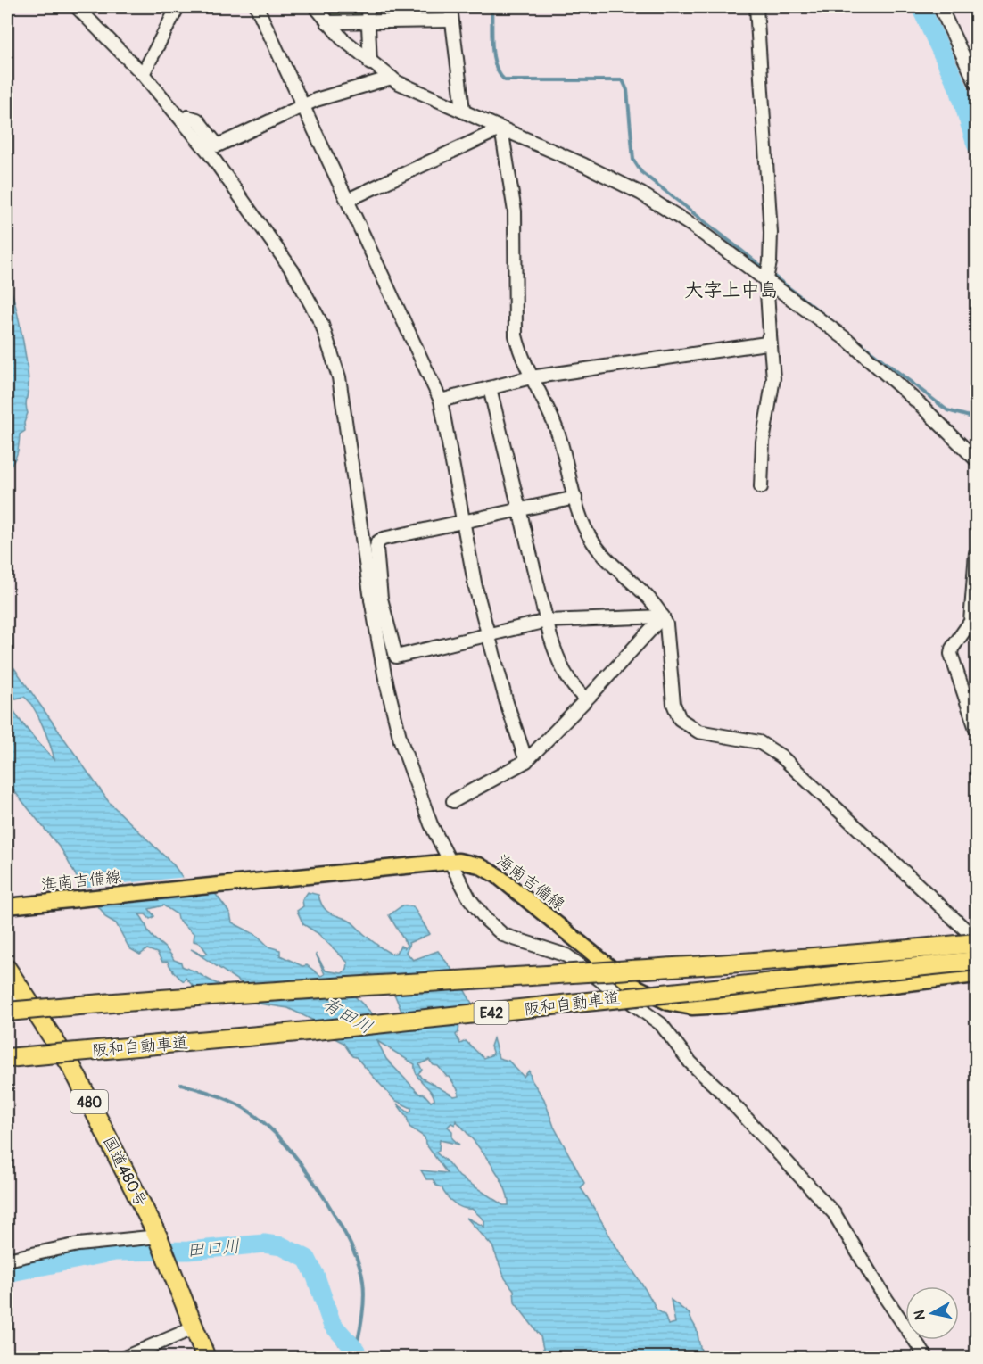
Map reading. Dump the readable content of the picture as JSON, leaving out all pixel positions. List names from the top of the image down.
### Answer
{
  "streets": {
    "highway": [
      "阪和自動車道",
      "E42",
      "480",
      "国道480号"
    ],
    "main road": ["海南吉備線"]
  },
  "districts": ["大字上中島"],
  "water": ["有田川", "田口川"],
  "north": "left"
}
